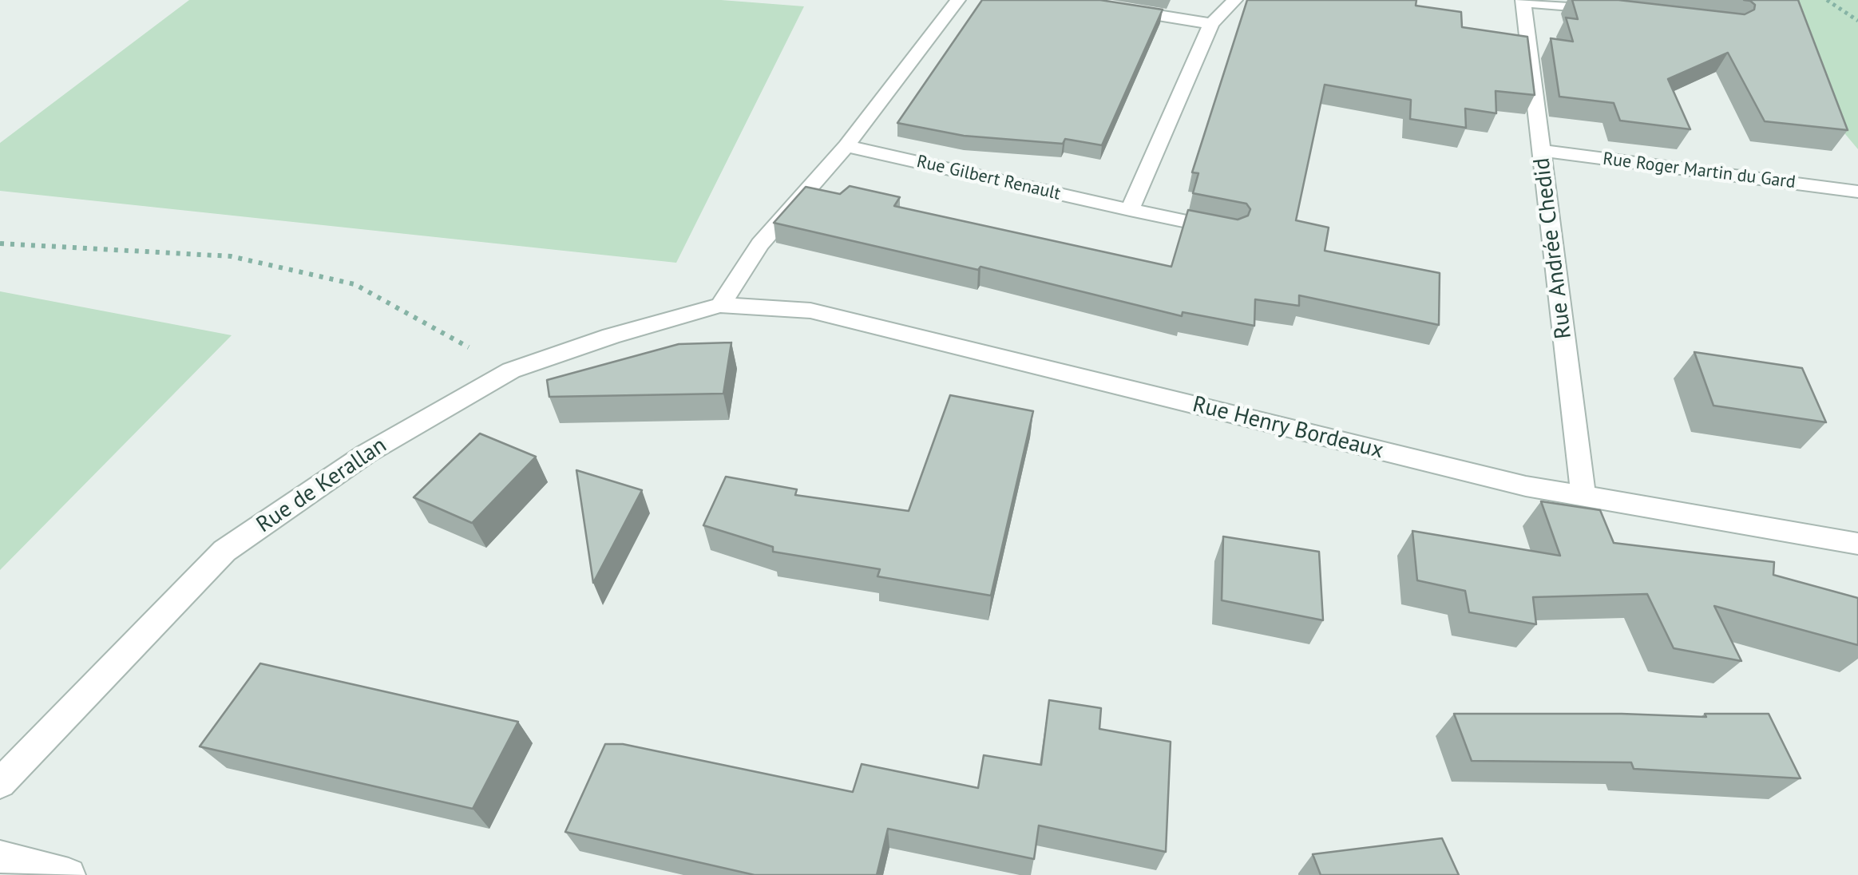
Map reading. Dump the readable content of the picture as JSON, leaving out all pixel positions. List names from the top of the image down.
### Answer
{
  "streets": {
    "street": [
      "Rue Roger Martin du Gard",
      "Rue Gilbert Renault",
      "Rue Andrée Chedid",
      "Rue Henry Bordeaux",
      "Rue de Kerallan"
    ]
  },
  "crossings": [
    ["Rue Roger Martin du Gard", "Rue Andrée Chedid"],
    ["Rue Andrée Chedid", "Rue Henry Bordeaux"],
    ["Rue Henry Bordeaux", "Rue de Kerallan"]
  ]
}
